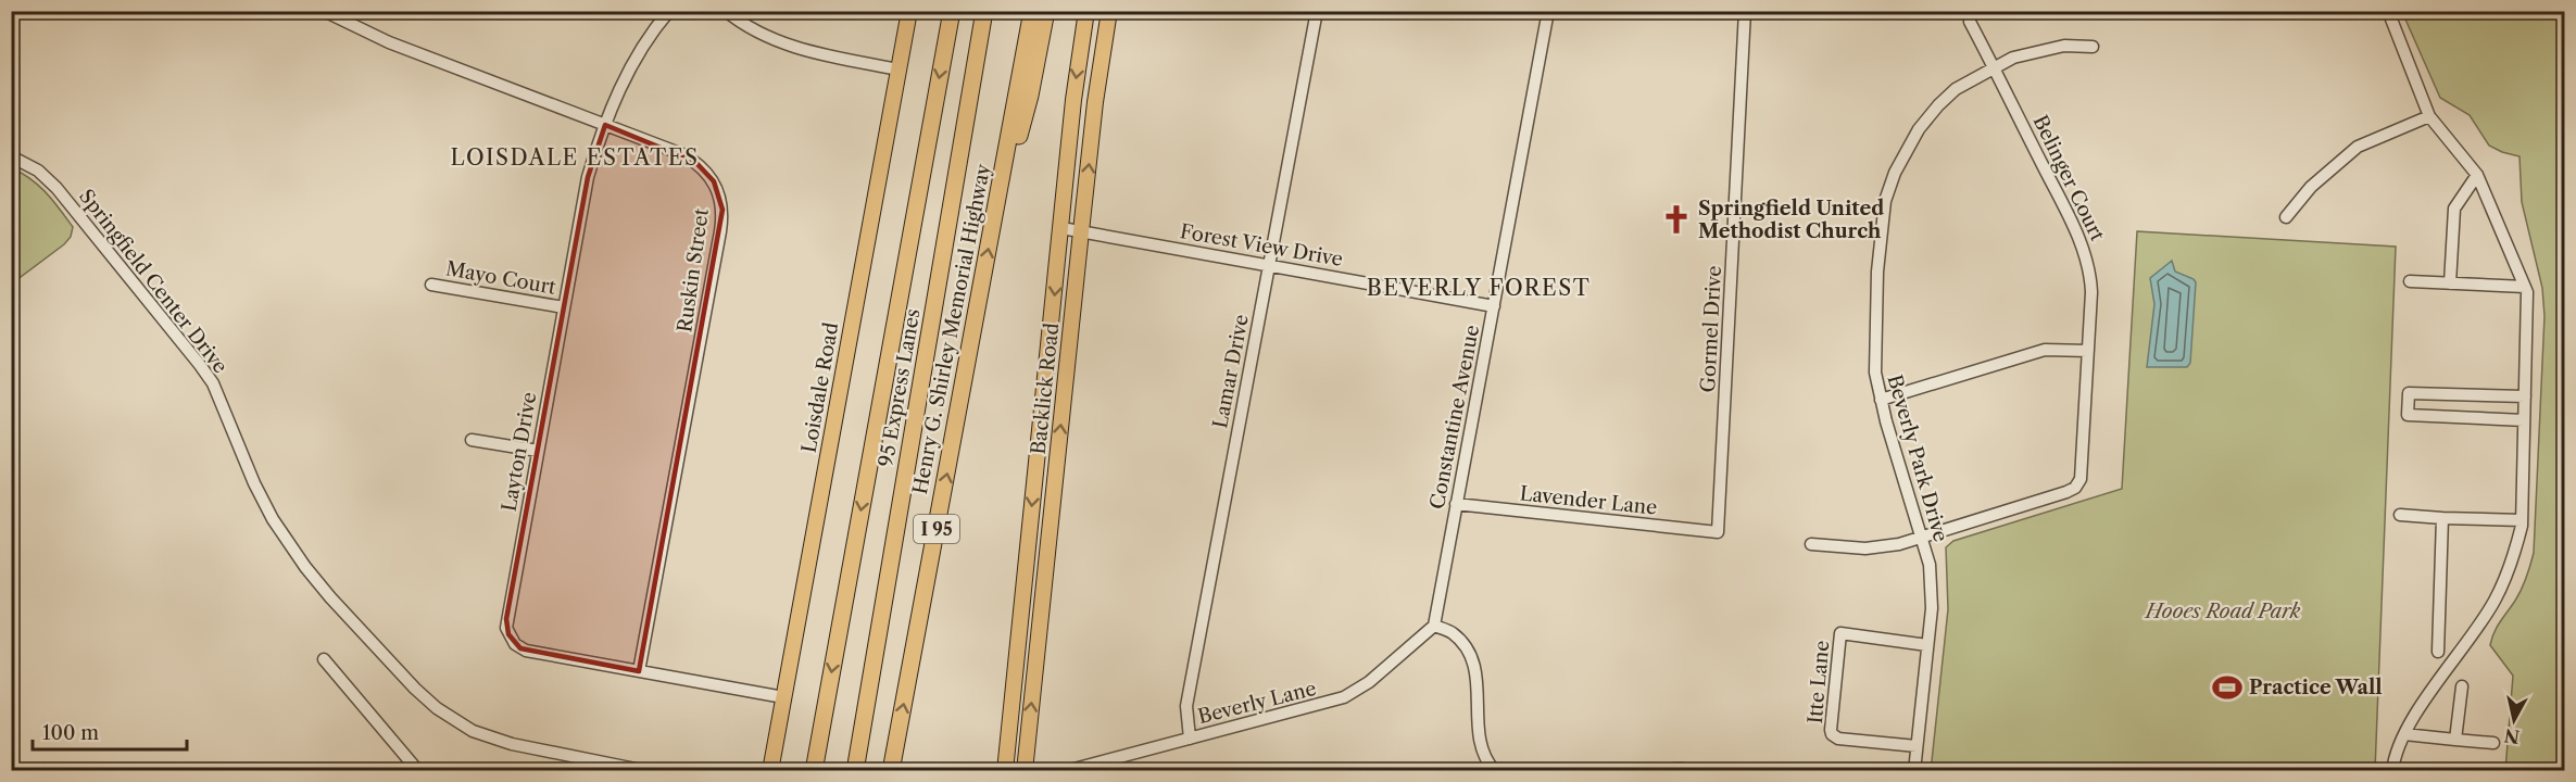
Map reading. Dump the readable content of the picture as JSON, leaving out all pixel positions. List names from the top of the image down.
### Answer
{
  "streets": {
    "highway": ["Henry G. Shirley Memorial Highway", "95 Express Lanes", "I 95"],
    "main road": ["Loisdale Road", "Backlick Road"],
    "street": [
      "Belinger Court",
      "Forest View Drive",
      "Ruskin Street",
      "Mayo Court",
      "Springfield Center Drive",
      "Gormel Drive",
      "Lamar Drive",
      "Constantine Avenue",
      "Layton Drive",
      "Beverly Park Drive",
      "Lavender Lane",
      "Itte Lane",
      "Beverly Lane"
    ]
  },
  "crossings": [
    ["Belinger Court", "Beverly Park Drive"],
    ["Forest View Drive", "Lamar Drive"],
    ["Forest View Drive", "Backlick Road"],
    ["Forest View Drive", "Constantine Avenue"],
    ["Ruskin Street", "Layton Drive"],
    ["Mayo Court", "Layton Drive"],
    ["Gormel Drive", "Lavender Lane"],
    ["Lamar Drive", "Beverly Lane"],
    ["Loisdale Road", "Layton Drive"],
    ["Constantine Avenue", "Lavender Lane"],
    ["Constantine Avenue", "Beverly Lane"],
    ["Beverly Park Drive", "Itte Lane"]
  ],
  "districts": ["LOISDALE ESTATES", "BEVERLY FOREST"],
  "parks": ["Hooes Road Park"],
  "places": {
    "church": ["Springfield United Methodist Church"],
    "sports": ["Practice Wall"]
  },
  "scale_bar": "100 m",
  "north": "bottom"
}
